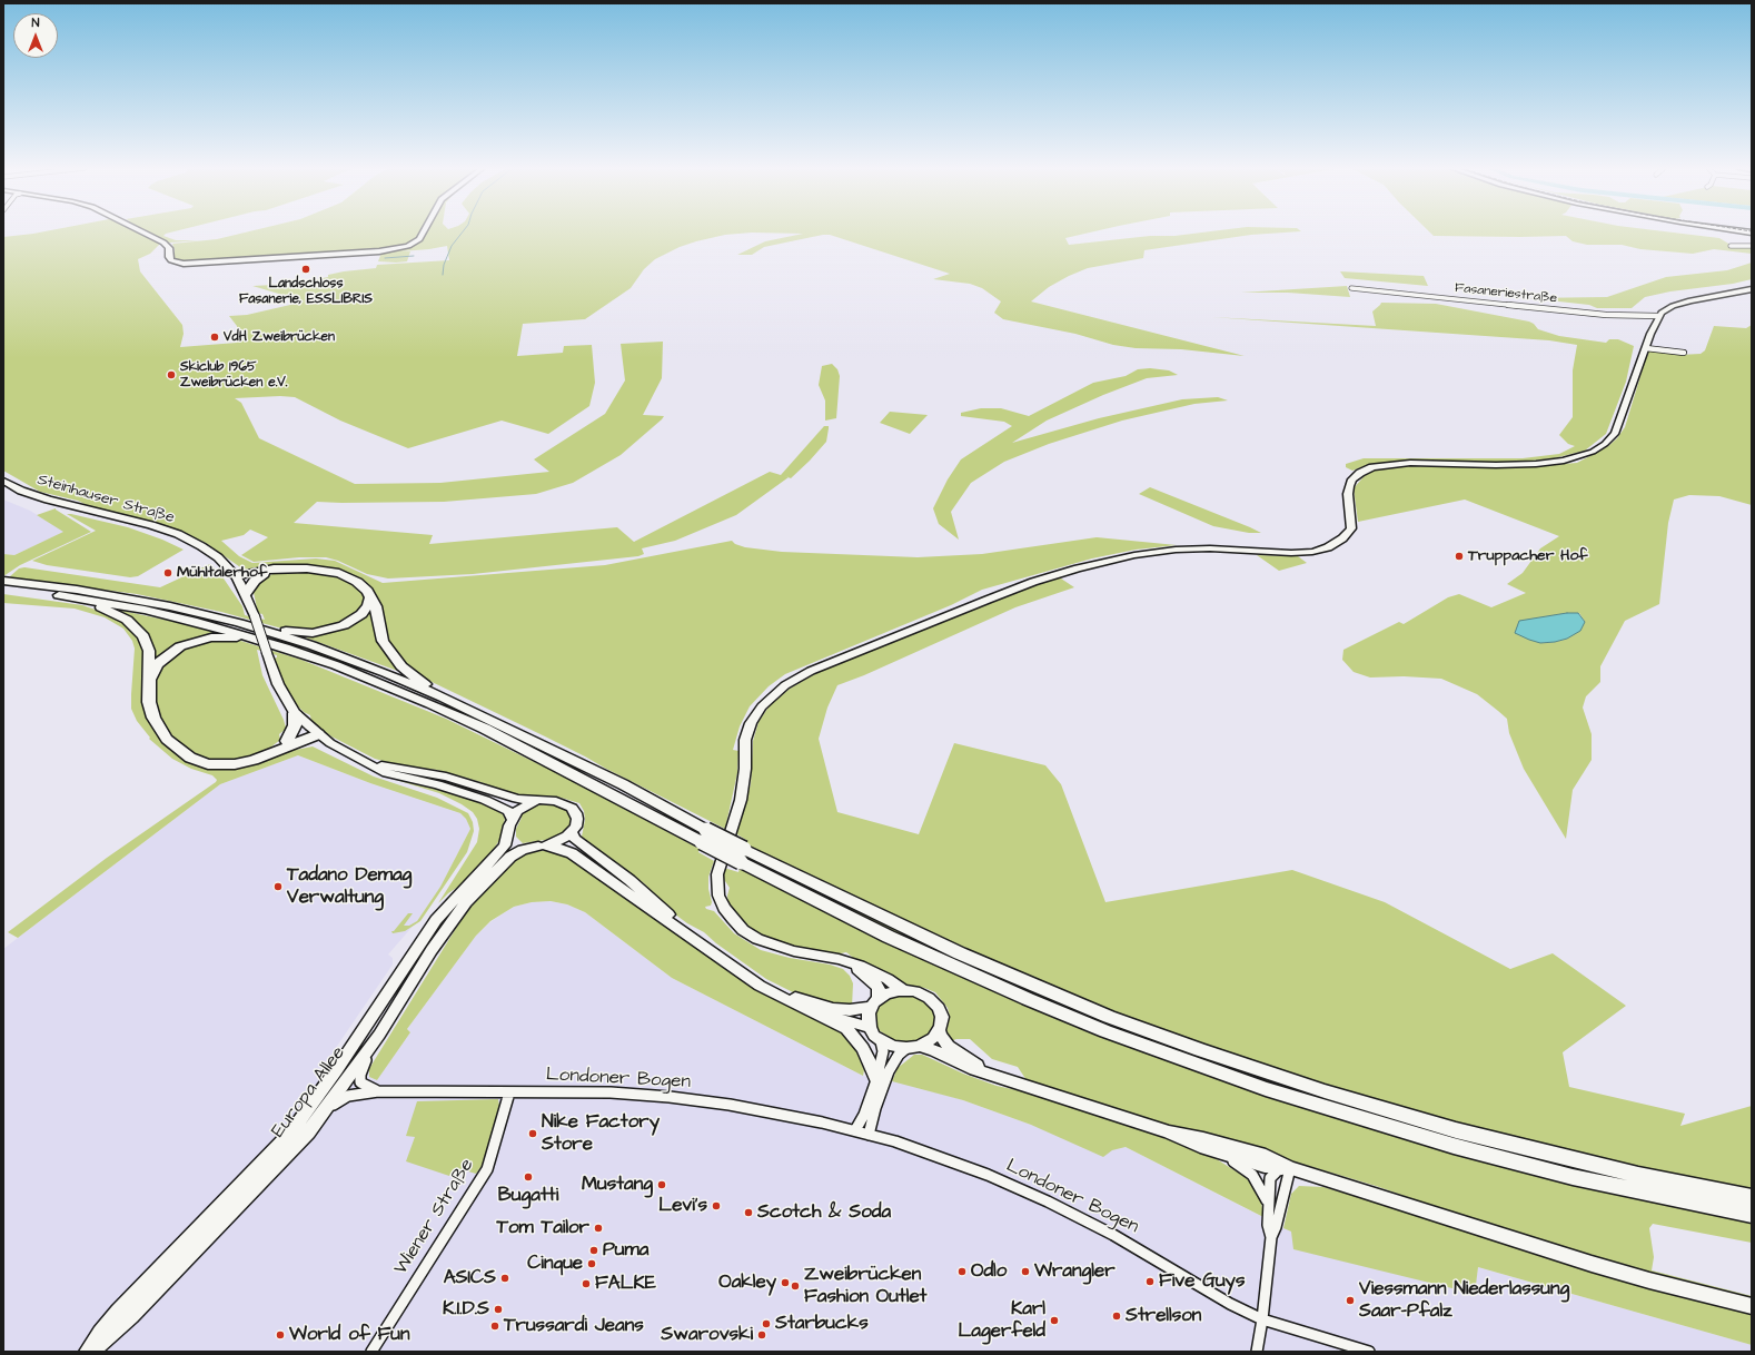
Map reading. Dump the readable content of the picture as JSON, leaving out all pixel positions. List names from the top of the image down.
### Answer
{
  "streets": {
    "street": [
      "Fasaneriestraße",
      "Steinhauser Straße",
      "Londoner Bogen",
      "Europa Allee",
      "Wiener Straße"
    ]
  },
  "crossings": [
    ["Londoner Bogen", "Europa Allee"],
    ["Londoner Bogen", "Wiener Straße"]
  ],
  "places": [
    "Landschloss Fasanerie, ESSLIBRIS",
    "VdH Zweibrücken",
    "Skiclub 1965 Zweibrücken e.V.",
    "Truppacher Hof",
    "Mühltalerhof",
    "Tadano Demag Verwaltung",
    "Nike Factory Store",
    "Bugatti",
    "Mustang",
    "Levi's",
    "Scotch & Soda",
    "Tom Tailor",
    "Puma",
    "Cinque",
    "Odlo",
    "Wrangler",
    "ASICS",
    "Five Guys",
    "Oakley",
    "FALKE",
    "Zweibrücken Fashion Outlet",
    "Viessmann Niederlassung Saar-Pfalz",
    "K.I.D.S",
    "Strellson",
    "Karl Lagerfeld",
    "Starbucks",
    "Trussardi Jeans",
    "World of Fun",
    "Swarovski"
  ],
  "north": "top"
}
